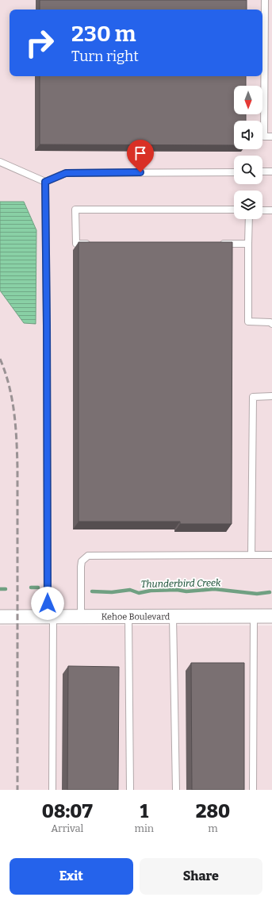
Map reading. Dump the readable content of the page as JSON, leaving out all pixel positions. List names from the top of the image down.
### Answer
{
  "streets": {
    "street": ["Kehoe Boulevard"]
  },
  "water": ["Thunderbird Creek"],
  "north": "bottom",
  "page": {
    "turn": ["230 m", "Turn right"],
    "eta": [
      "08:07",
      "Arrival",
      "1",
      "min",
      "280",
      "m"
    ],
    "buttons": ["Exit", "Share"]
  }
}
